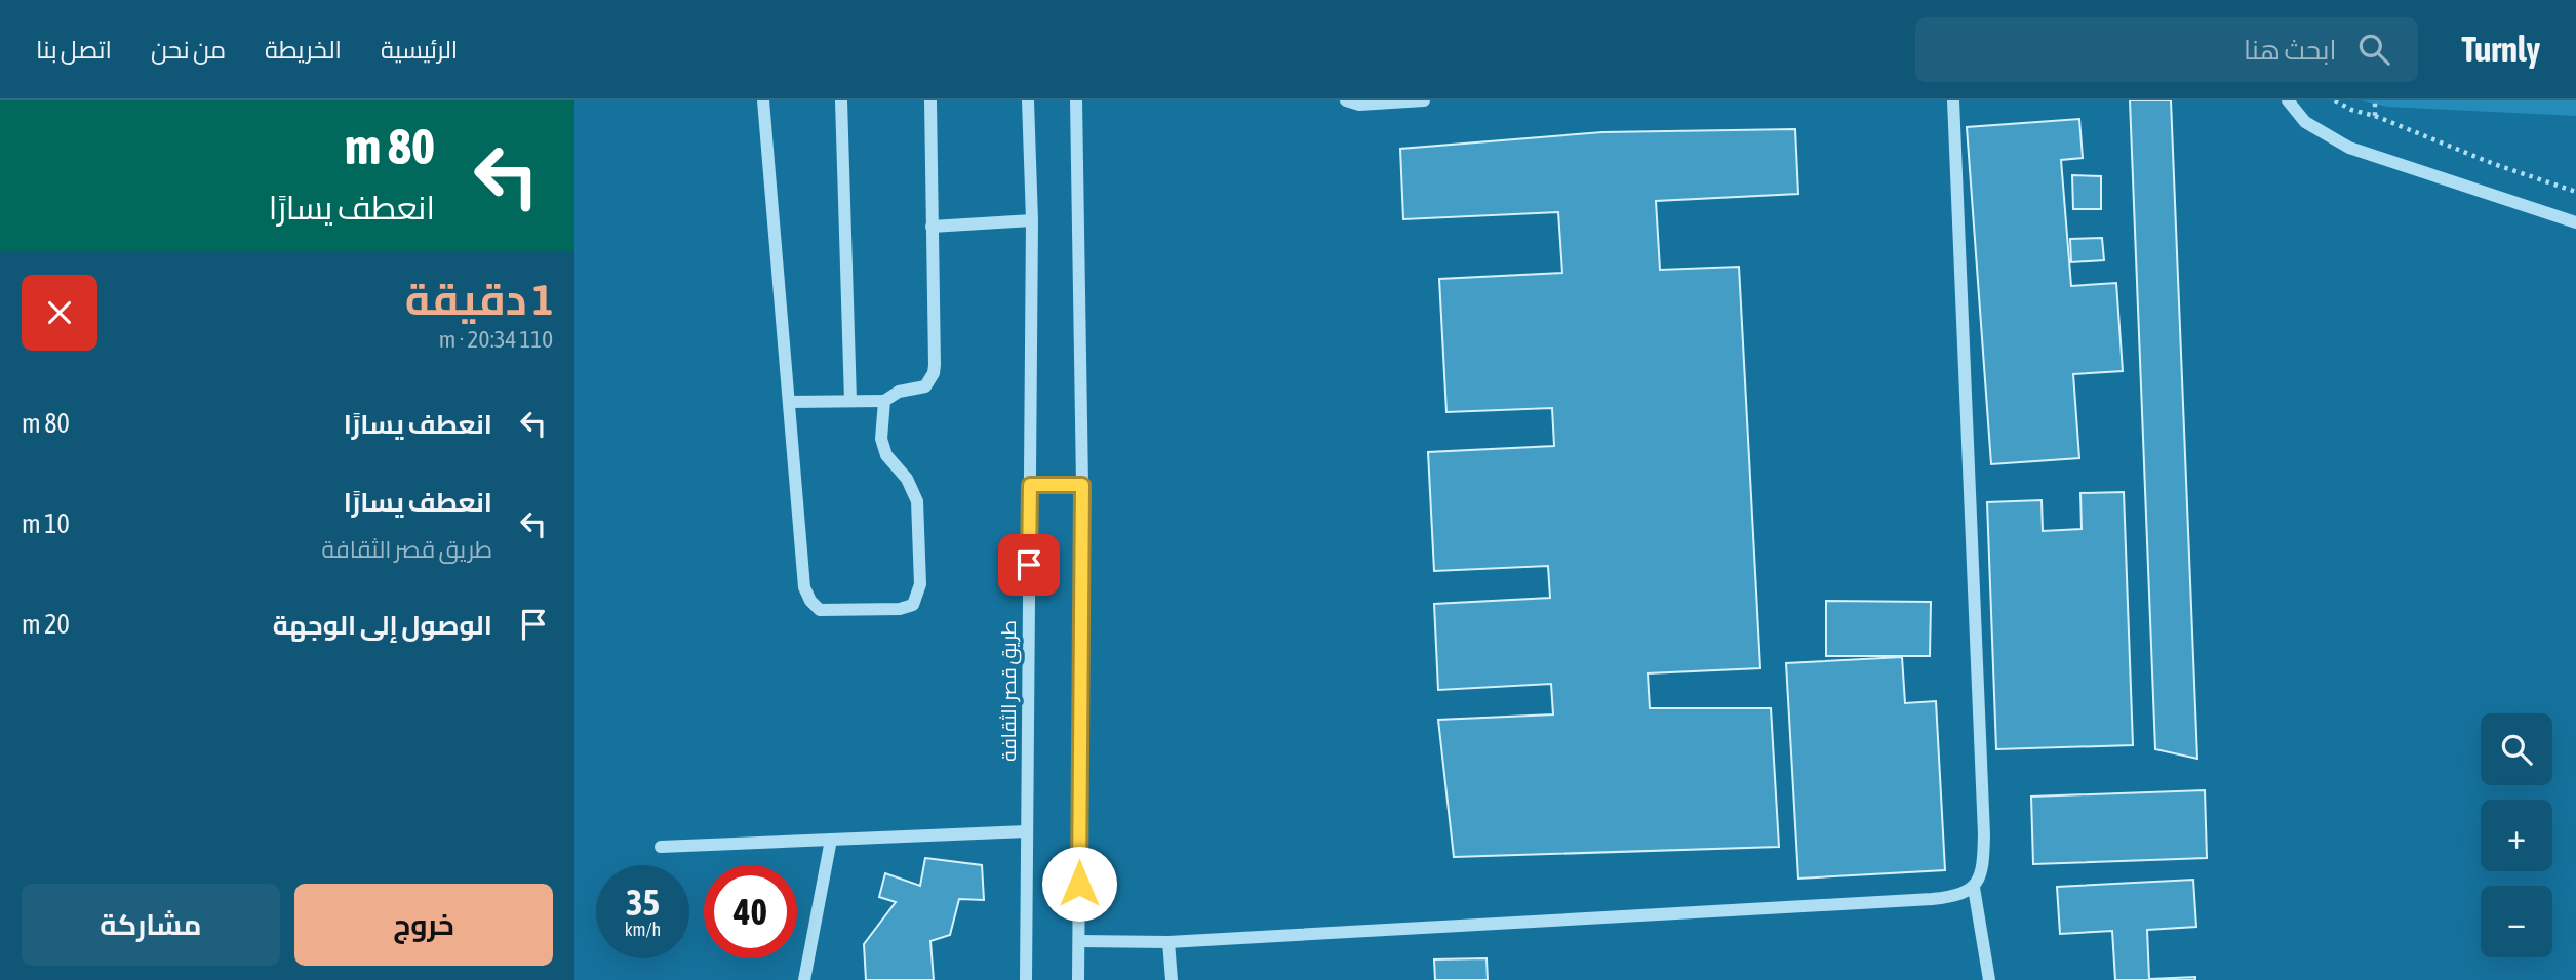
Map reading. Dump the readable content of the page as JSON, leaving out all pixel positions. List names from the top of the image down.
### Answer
{
  "streets": {
    "street": ["طريق قصر الثقافة"]
  },
  "page": {
    "header": "Turnly",
    "search": "ابحث هنا",
    "nav": [
      "الرئيسية",
      "الخريطة",
      "من نحن",
      "اتصل بنا"
    ],
    "turn": ["80 m", "انعطف يسارًا"],
    "heading": ["1 دقيقة", "110 m · 20:34"],
    "list": [
      {
        "name": "انعطف يسارًا",
        "value": "80 m"
      },
      {
        "name": "انعطف يسارًا",
        "note": "طريق قصر الثقافة",
        "value": "10 m"
      },
      {
        "name": "الوصول إلى الوجهة",
        "value": "20 m"
      }
    ],
    "map_buttons": ["+", "−"],
    "speed": "35 km/h",
    "limit": "40",
    "buttons": ["خروج", "مشاركة"]
  }
}
